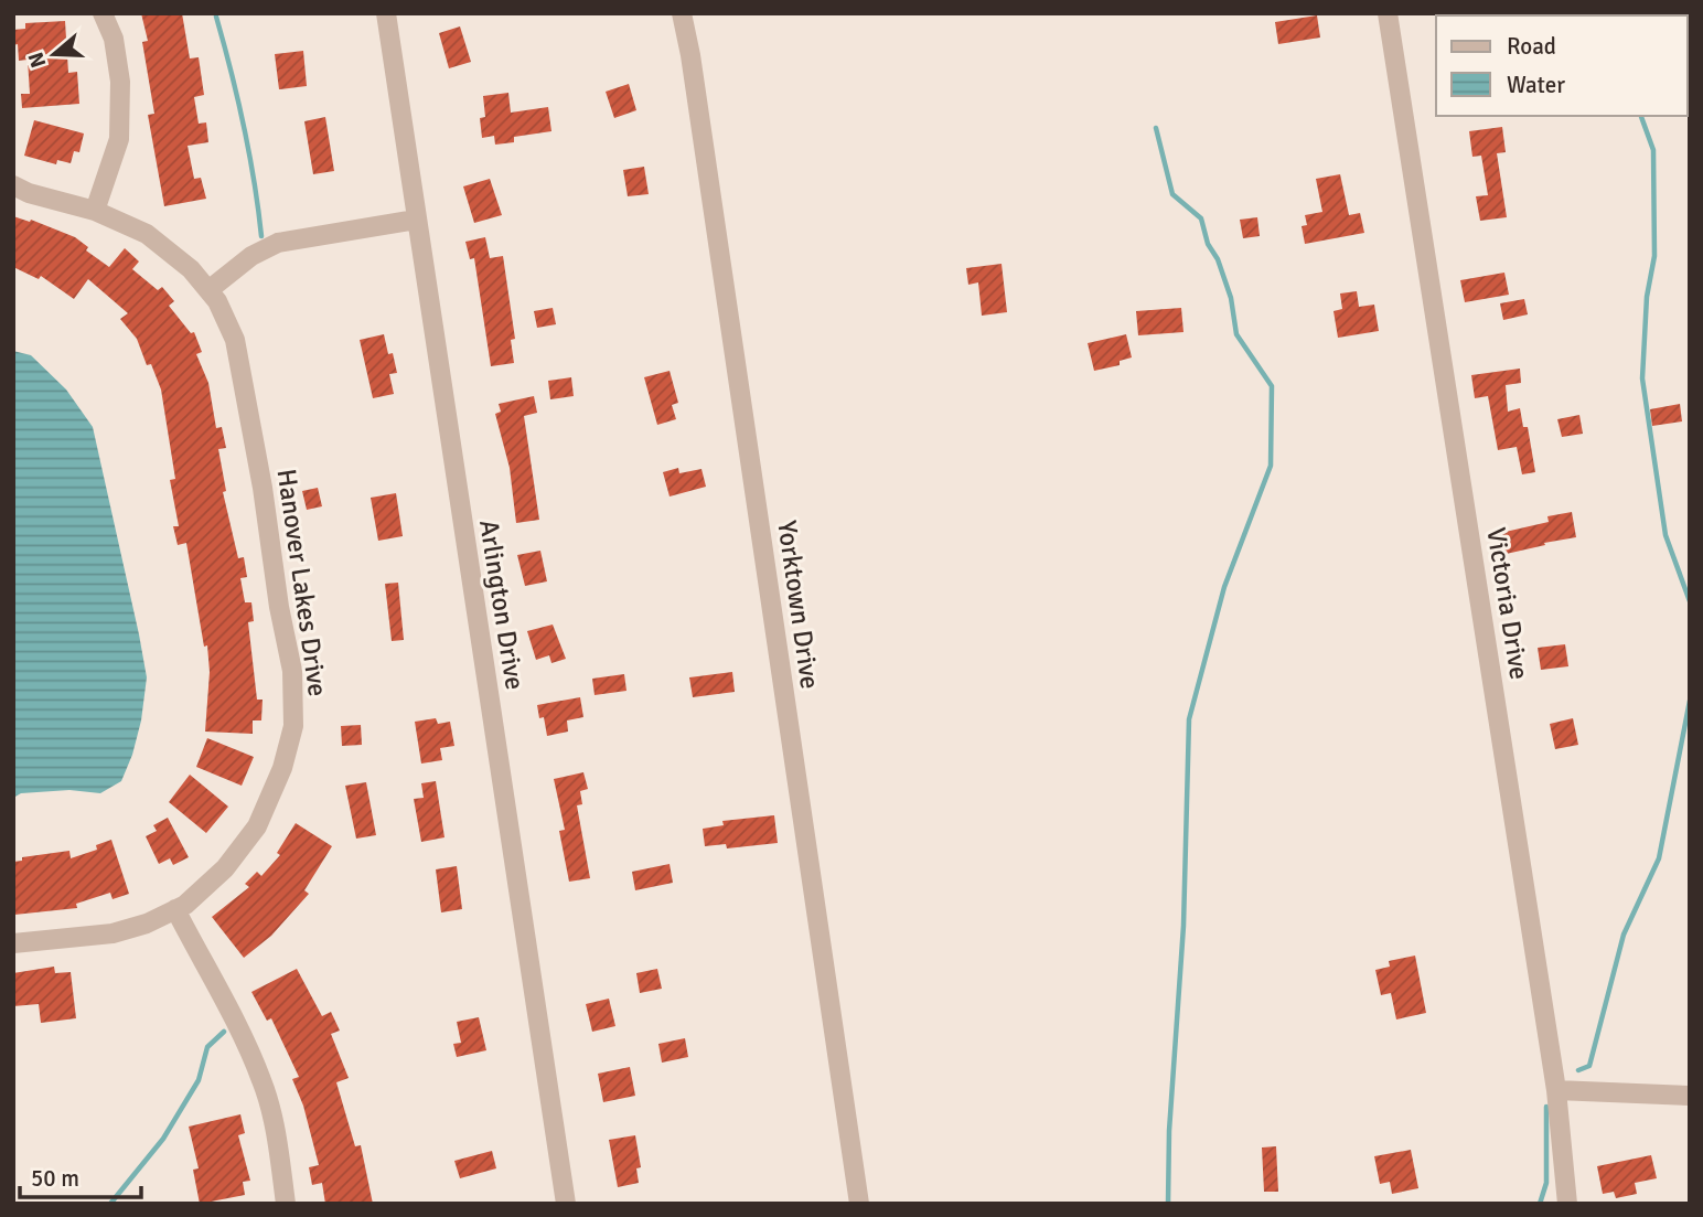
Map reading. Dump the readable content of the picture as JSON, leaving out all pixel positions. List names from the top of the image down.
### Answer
{
  "streets": {
    "street": [
      "Hanover Lakes Drive",
      "Victoria Drive",
      "Arlington Drive",
      "Yorktown Drive"
    ]
  },
  "legend": ["Road", "Water"],
  "scale_bar": "50 m",
  "north": "left"
}
